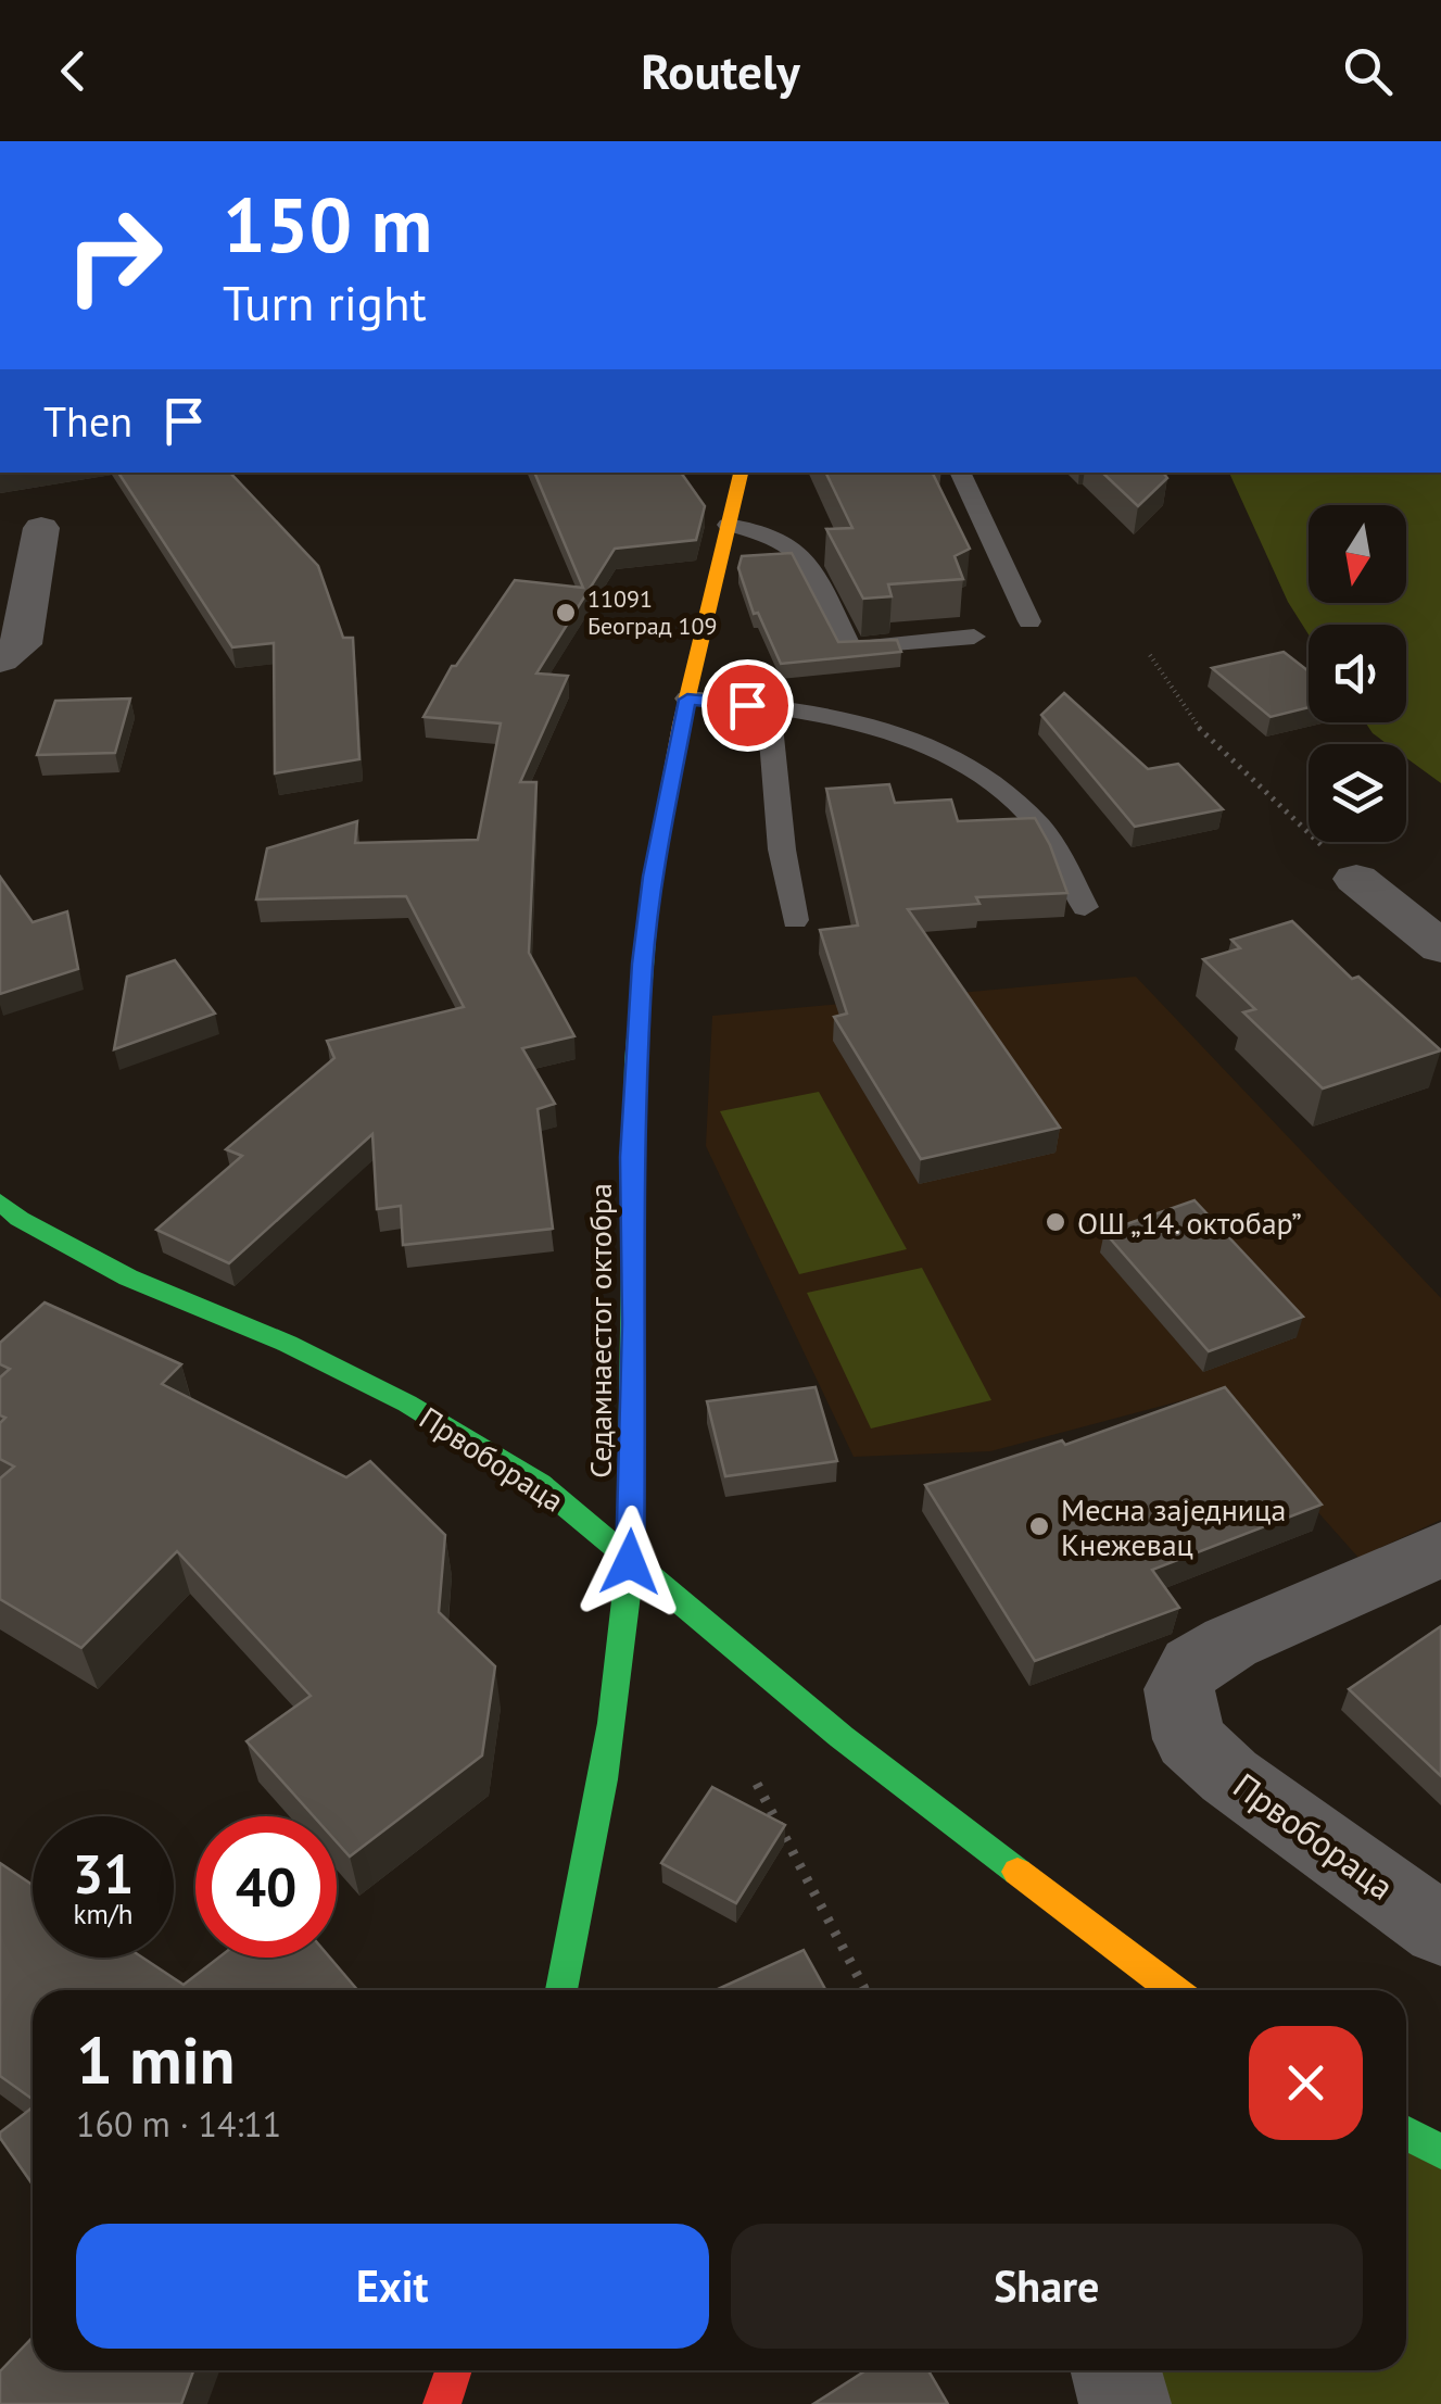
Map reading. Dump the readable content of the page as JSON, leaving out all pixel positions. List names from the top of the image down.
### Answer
{
  "streets": {
    "street": ["Седамнаестог октобра", "Првобораца"]
  },
  "crossings": [
    ["Седамнаестог октобра", "Првобораца"]
  ],
  "places": ["11091 Београд 109", "ОШ „14. октобар”", "Месна заједница Кнежевац"],
  "north": "bottom",
  "page": {
    "header": "Routely",
    "turn": ["150 m", "Turn right"],
    "then": "Then",
    "speed": "31 km/h",
    "limit": "40",
    "heading": ["1 min", "160 m · 14:11"],
    "buttons": ["Exit", "Share"]
  }
}
